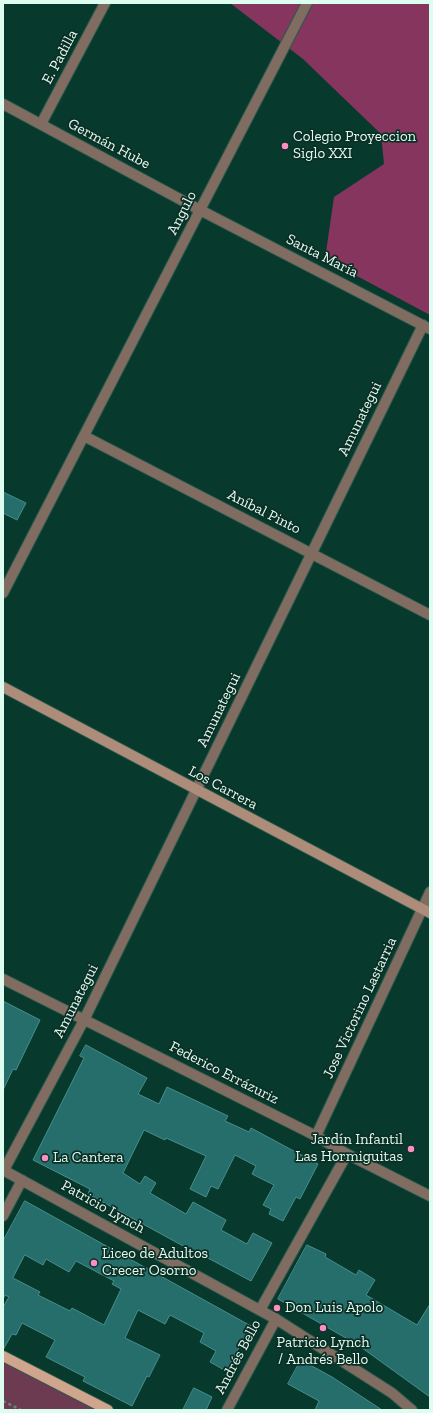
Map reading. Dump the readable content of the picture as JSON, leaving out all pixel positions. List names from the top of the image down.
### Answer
{
  "streets": {
    "main road": ["Los Carrera"],
    "street": [
      "E. Padilla",
      "Germán Hube",
      "Angulo",
      "Santa María",
      "Amunategui",
      "Aníbal Pinto",
      "Jose Victorino Lastarria",
      "Federico Errázuriz",
      "Patricio Lynch",
      "Andrés Bello"
    ]
  },
  "crossings": [
    ["E. Padilla", "Germán Hube"],
    ["Germán Hube", "Angulo"],
    ["Germán Hube", "Santa María"],
    ["Angulo", "Santa María"],
    ["Angulo", "Aníbal Pinto"],
    ["Santa María", "Amunategui"],
    ["Amunategui", "Aníbal Pinto"],
    ["Amunategui", "Los Carrera"],
    ["Amunategui", "Federico Errázuriz"],
    ["Amunategui", "Patricio Lynch"],
    ["Los Carrera", "Jose Victorino Lastarria"],
    ["Jose Victorino Lastarria", "Federico Errázuriz"],
    ["Patricio Lynch", "Andrés Bello"]
  ],
  "places": [
    "Colegio Proyeccion Siglo XXI",
    "Jardín Infantil Las Hormiguitas",
    "La Cantera",
    "Liceo de Adultos Crecer Osorno",
    "Don Luis Apolo",
    "Patricio Lynch / Andrés Bello"
  ]
}
